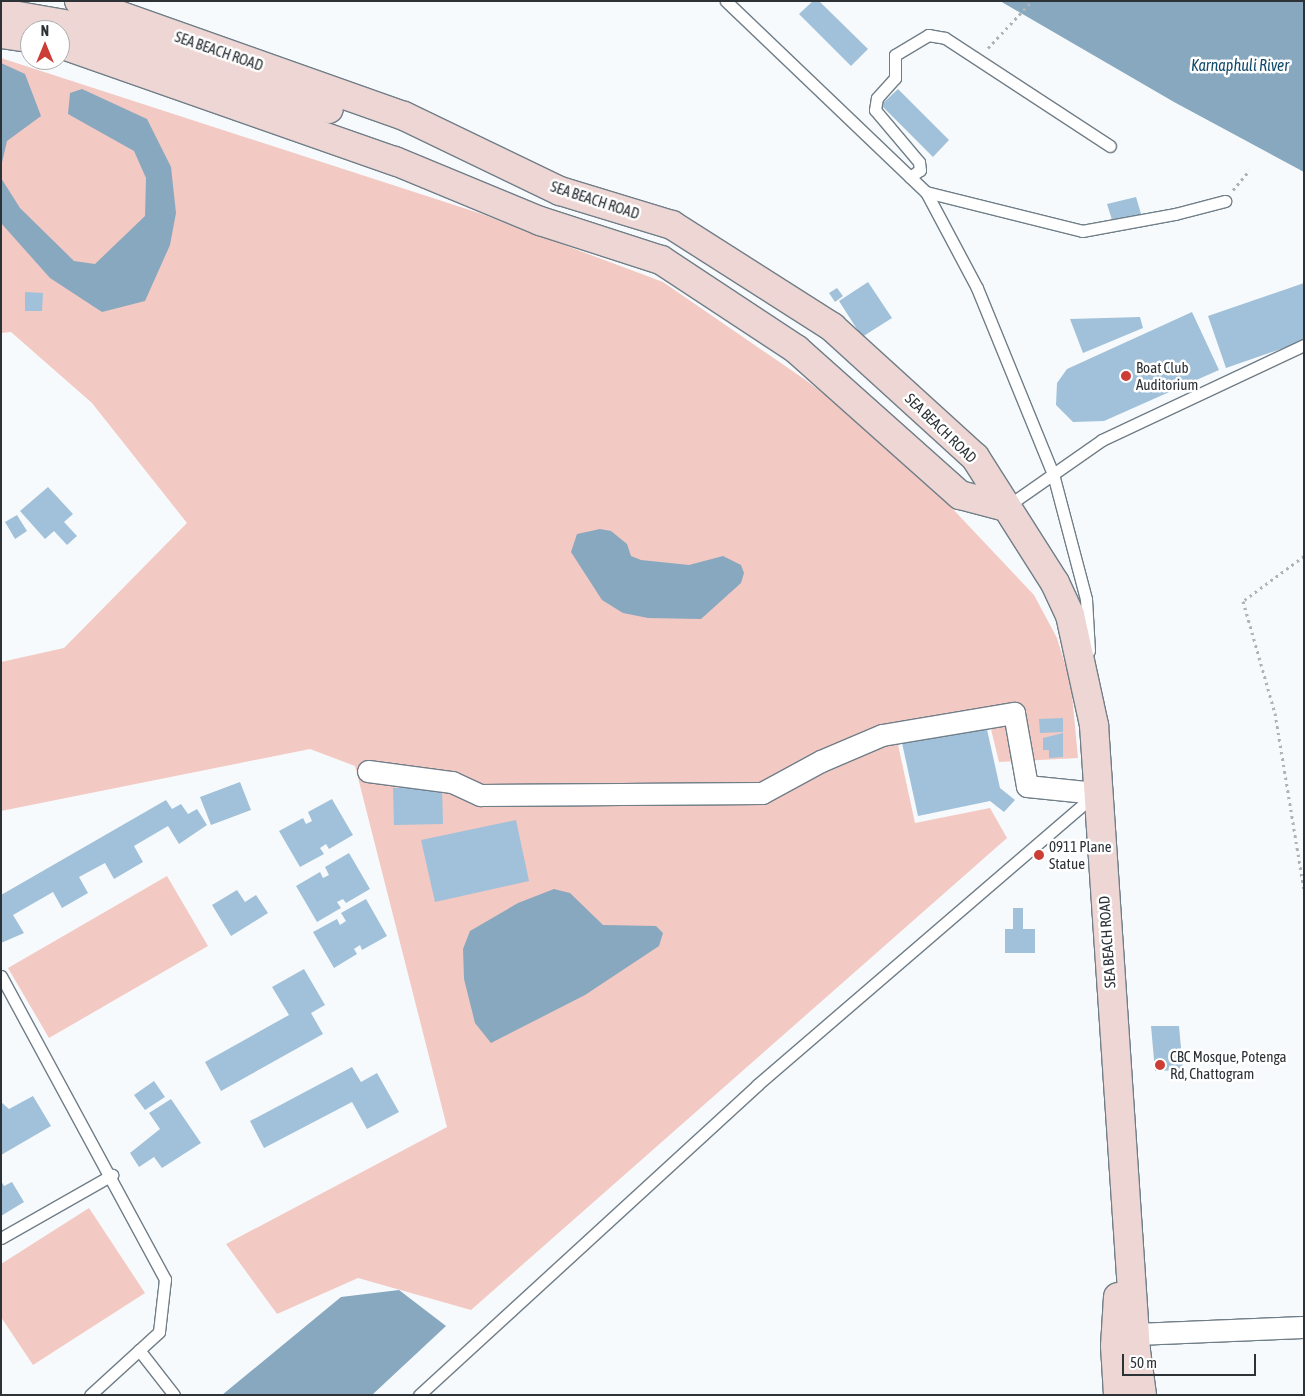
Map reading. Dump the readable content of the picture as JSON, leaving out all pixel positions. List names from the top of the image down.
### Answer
{
  "streets": {
    "main road": ["SEA BEACH ROAD"]
  },
  "water": ["Karnaphuli River"],
  "places": ["Boat Club Auditorium", "0911 Plane Statue", "CBC Mosque, Potenga Rd, Chattogram"],
  "scale_bar": "50 m",
  "north": "top"
}
